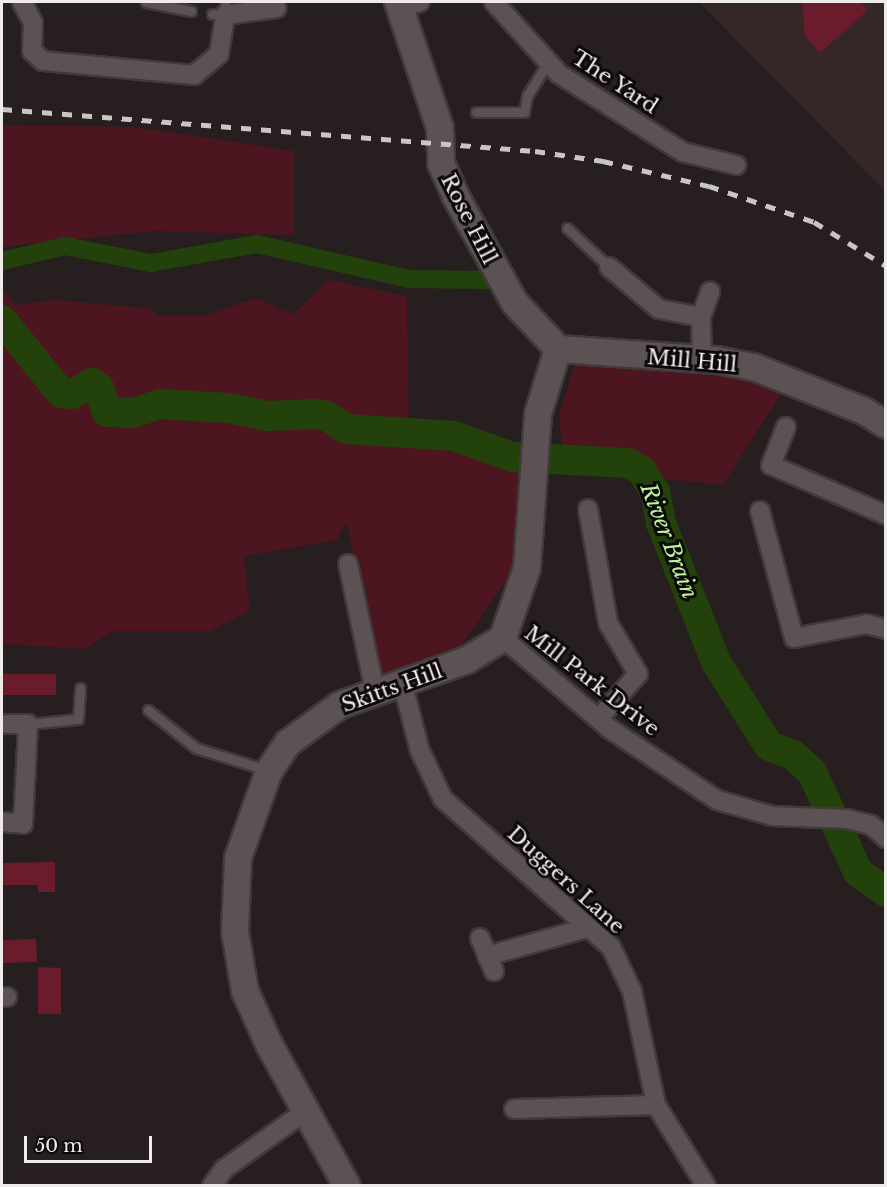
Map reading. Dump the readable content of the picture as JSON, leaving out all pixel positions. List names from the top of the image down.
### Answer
{
  "streets": {
    "street": [
      "The Yard",
      "Rose Hill",
      "Mill Hill",
      "Mill Park Drive",
      "Skitts Hill",
      "Duggers Lane"
    ]
  },
  "crossings": [
    ["Rose Hill", "Mill Hill"],
    ["Mill Park Drive", "Skitts Hill"],
    ["Skitts Hill", "Duggers Lane"]
  ],
  "water": ["River Brain"],
  "scale_bar": "50 m"
}
